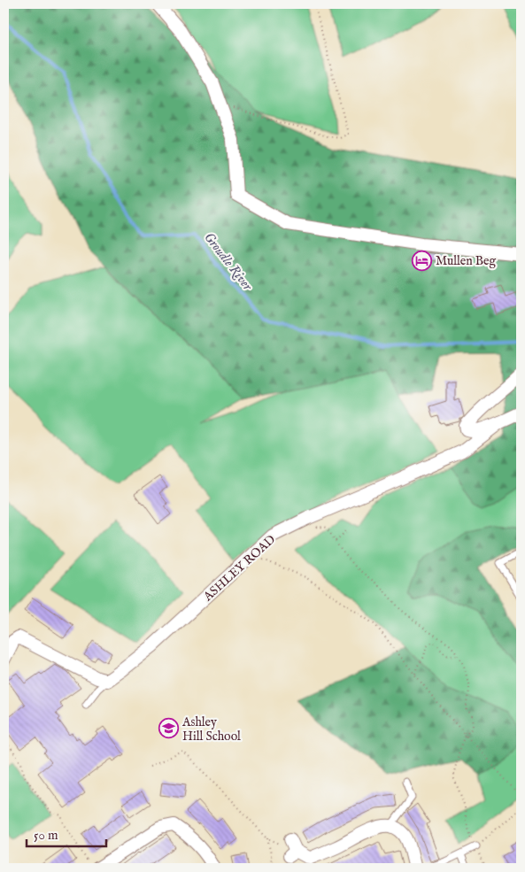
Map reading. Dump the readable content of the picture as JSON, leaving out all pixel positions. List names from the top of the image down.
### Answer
{
  "streets": {
    "street": ["ASHLEY ROAD"]
  },
  "water": ["Groudle River"],
  "places": {
    "hotel": ["Mullen Beg"],
    "school or university": ["Ashley Hill School"]
  },
  "scale_bar": "50 m"
}
